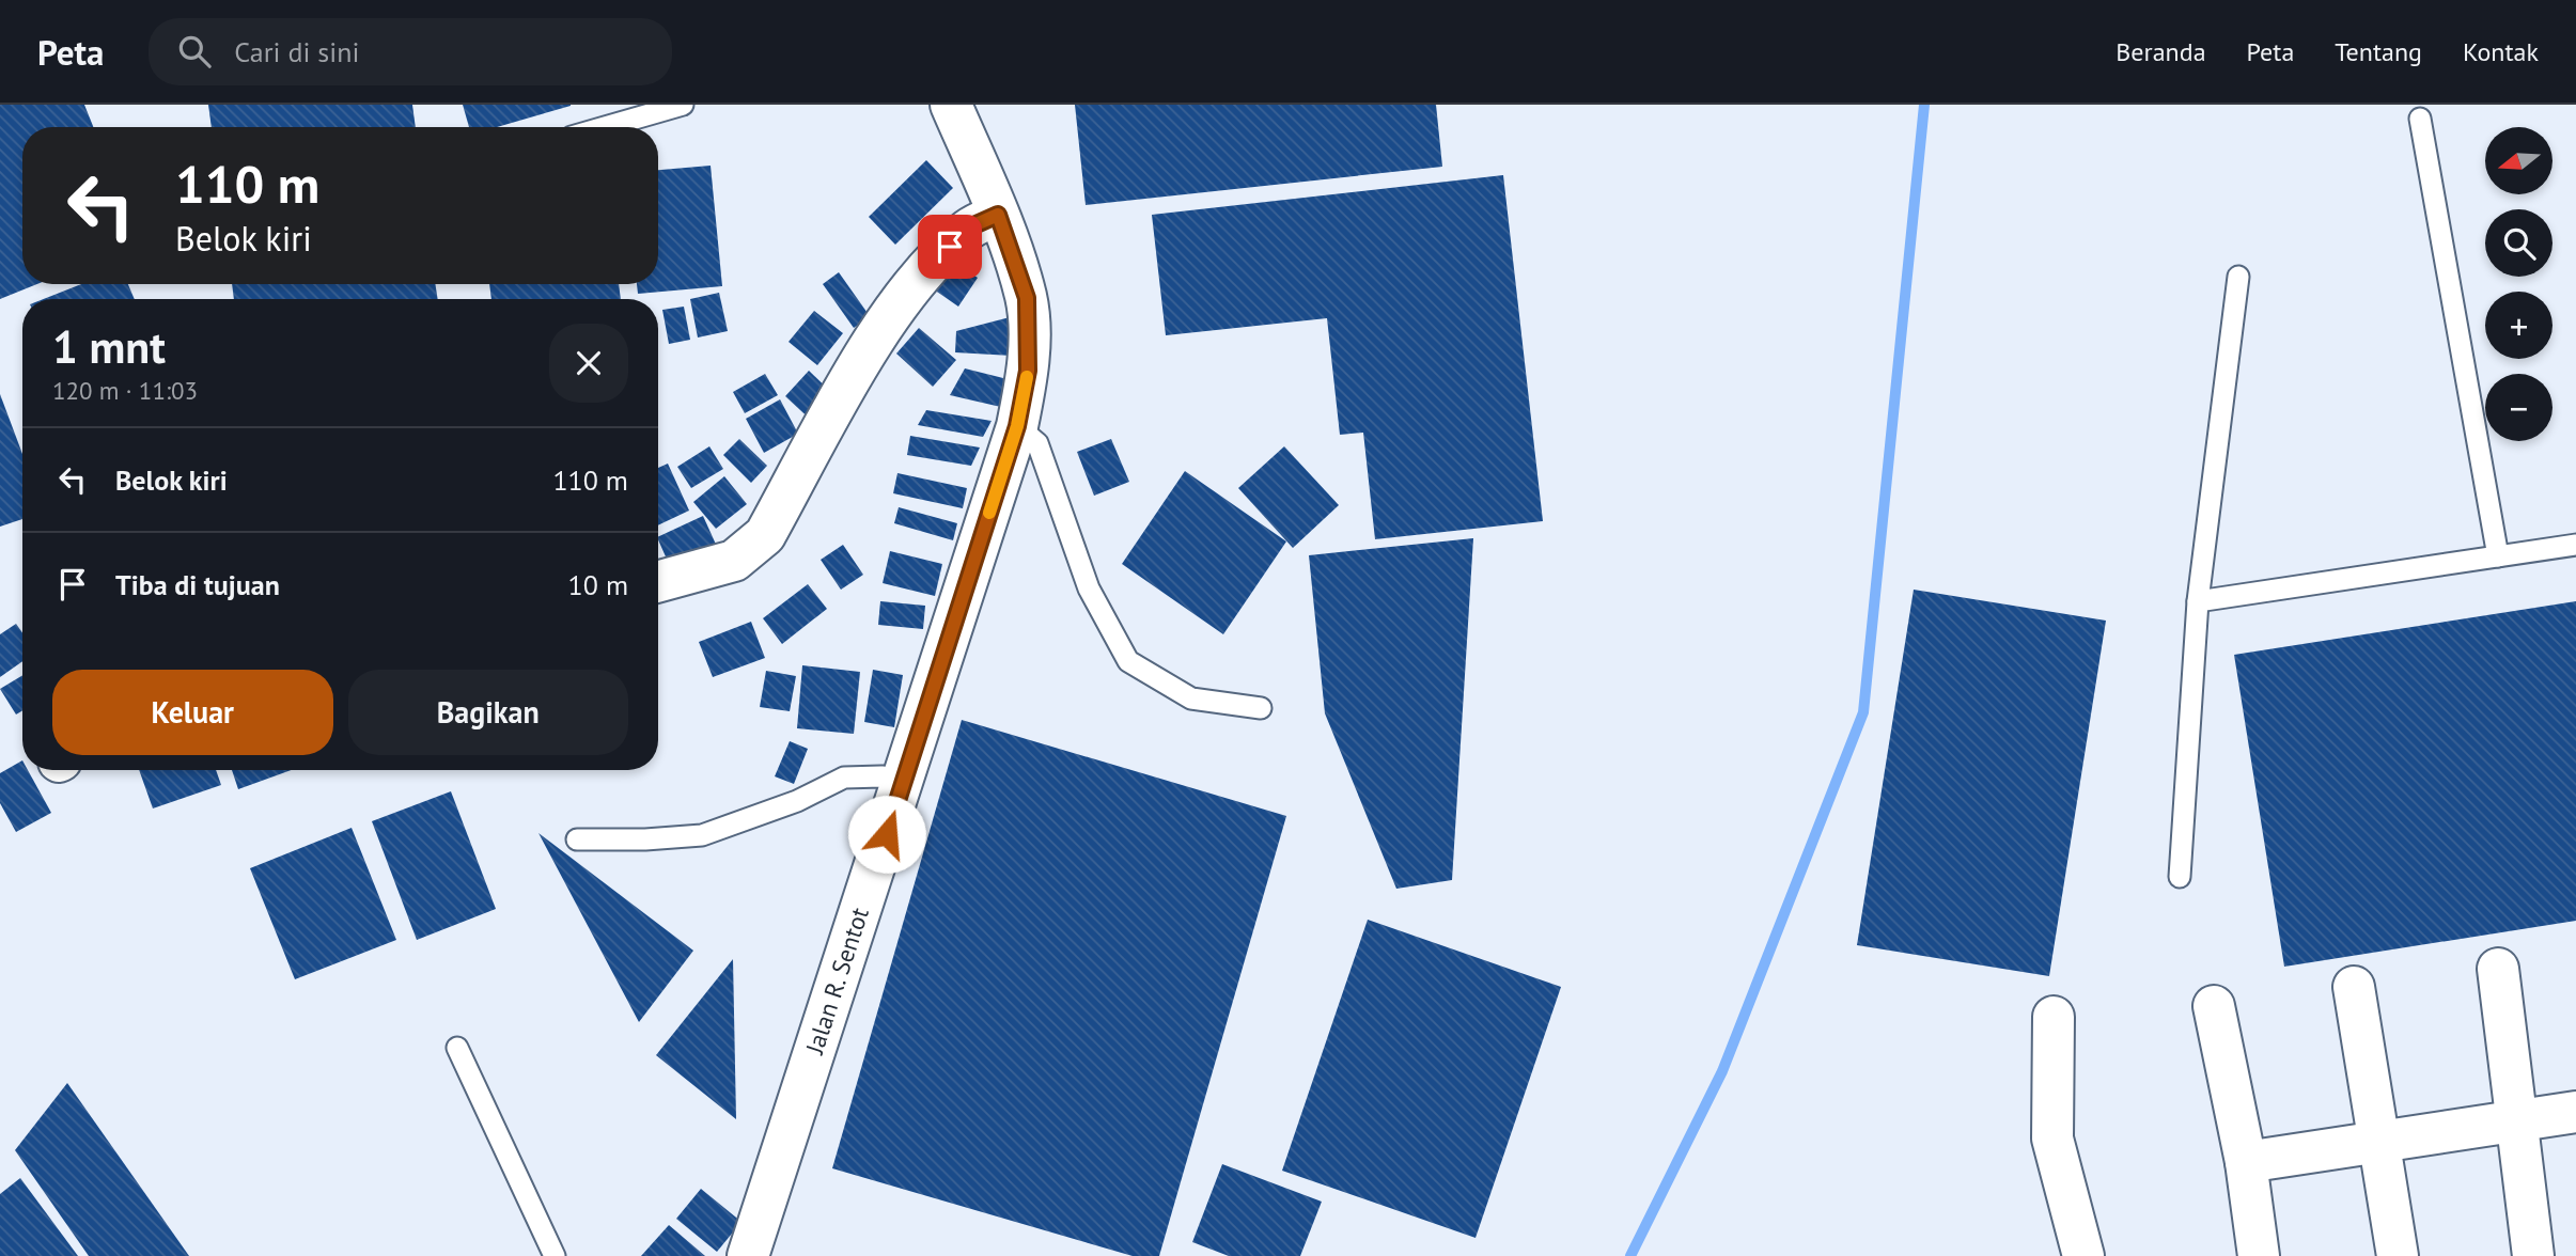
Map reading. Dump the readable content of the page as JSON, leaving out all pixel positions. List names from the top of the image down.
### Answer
{
  "streets": {
    "street": ["Jalan R. Sentot"]
  },
  "north": "left",
  "page": {
    "header": "Peta",
    "search": "Cari di sini",
    "nav": [
      "Beranda",
      "Peta",
      "Tentang",
      "Kontak"
    ],
    "map_buttons": ["+", "−"],
    "turn": ["110 m", "Belok kiri"],
    "heading": ["1 mnt", "120 m · 11:03"],
    "list": [
      {
        "name": "Belok kiri",
        "value": "110 m"
      },
      {
        "name": "Tiba di tujuan",
        "value": "10 m"
      }
    ],
    "buttons": ["Keluar", "Bagikan"]
  }
}
